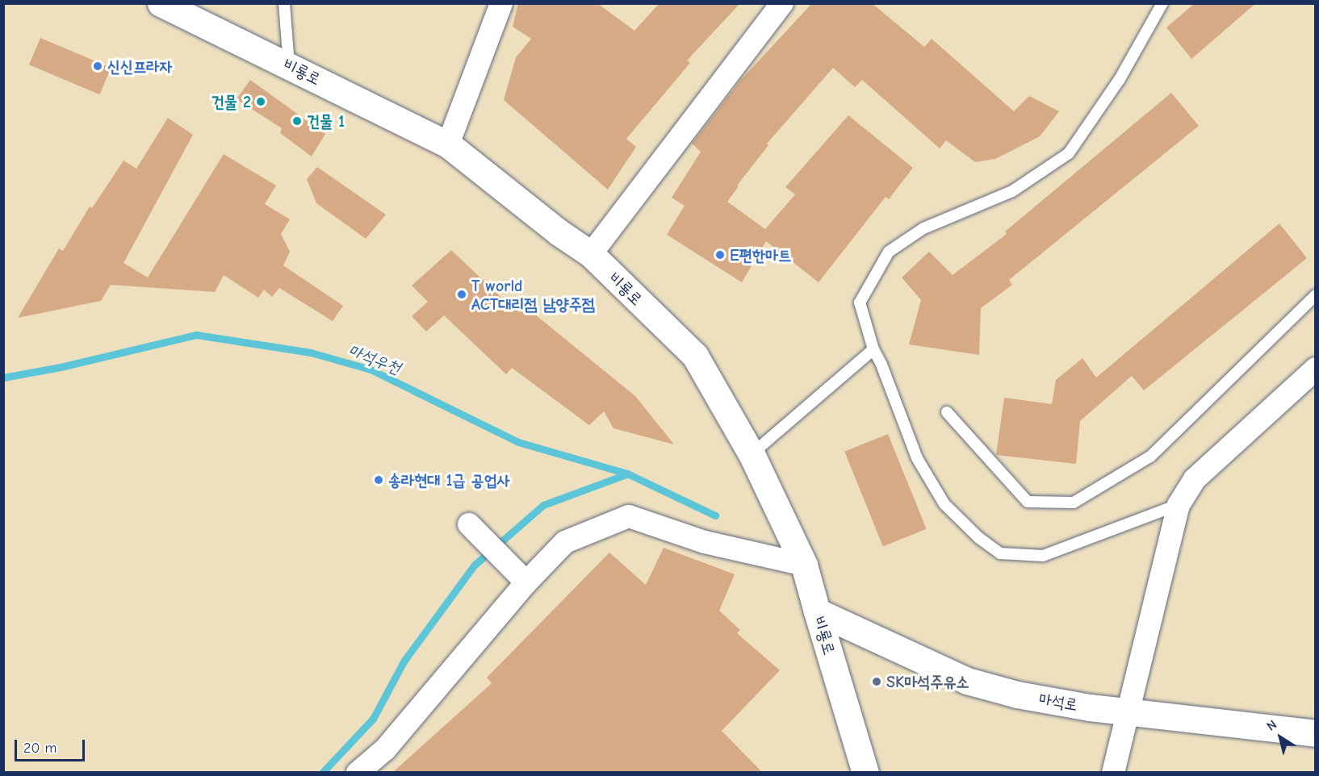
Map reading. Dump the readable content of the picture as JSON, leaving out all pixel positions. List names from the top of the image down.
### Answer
{
  "streets": {
    "main road": ["비룡로", "마석로"]
  },
  "crossings": [
    ["비룡로", "마석로"]
  ],
  "water": ["마석우천"],
  "places": [
    "신신프라자",
    "건물 2",
    "건물 1",
    "E편한마트",
    "T world ACT대리점 남양주점",
    "송라현대 1급 공업사",
    "SK마석주유소"
  ],
  "scale_bar": "20 m",
  "north": "top left"
}
